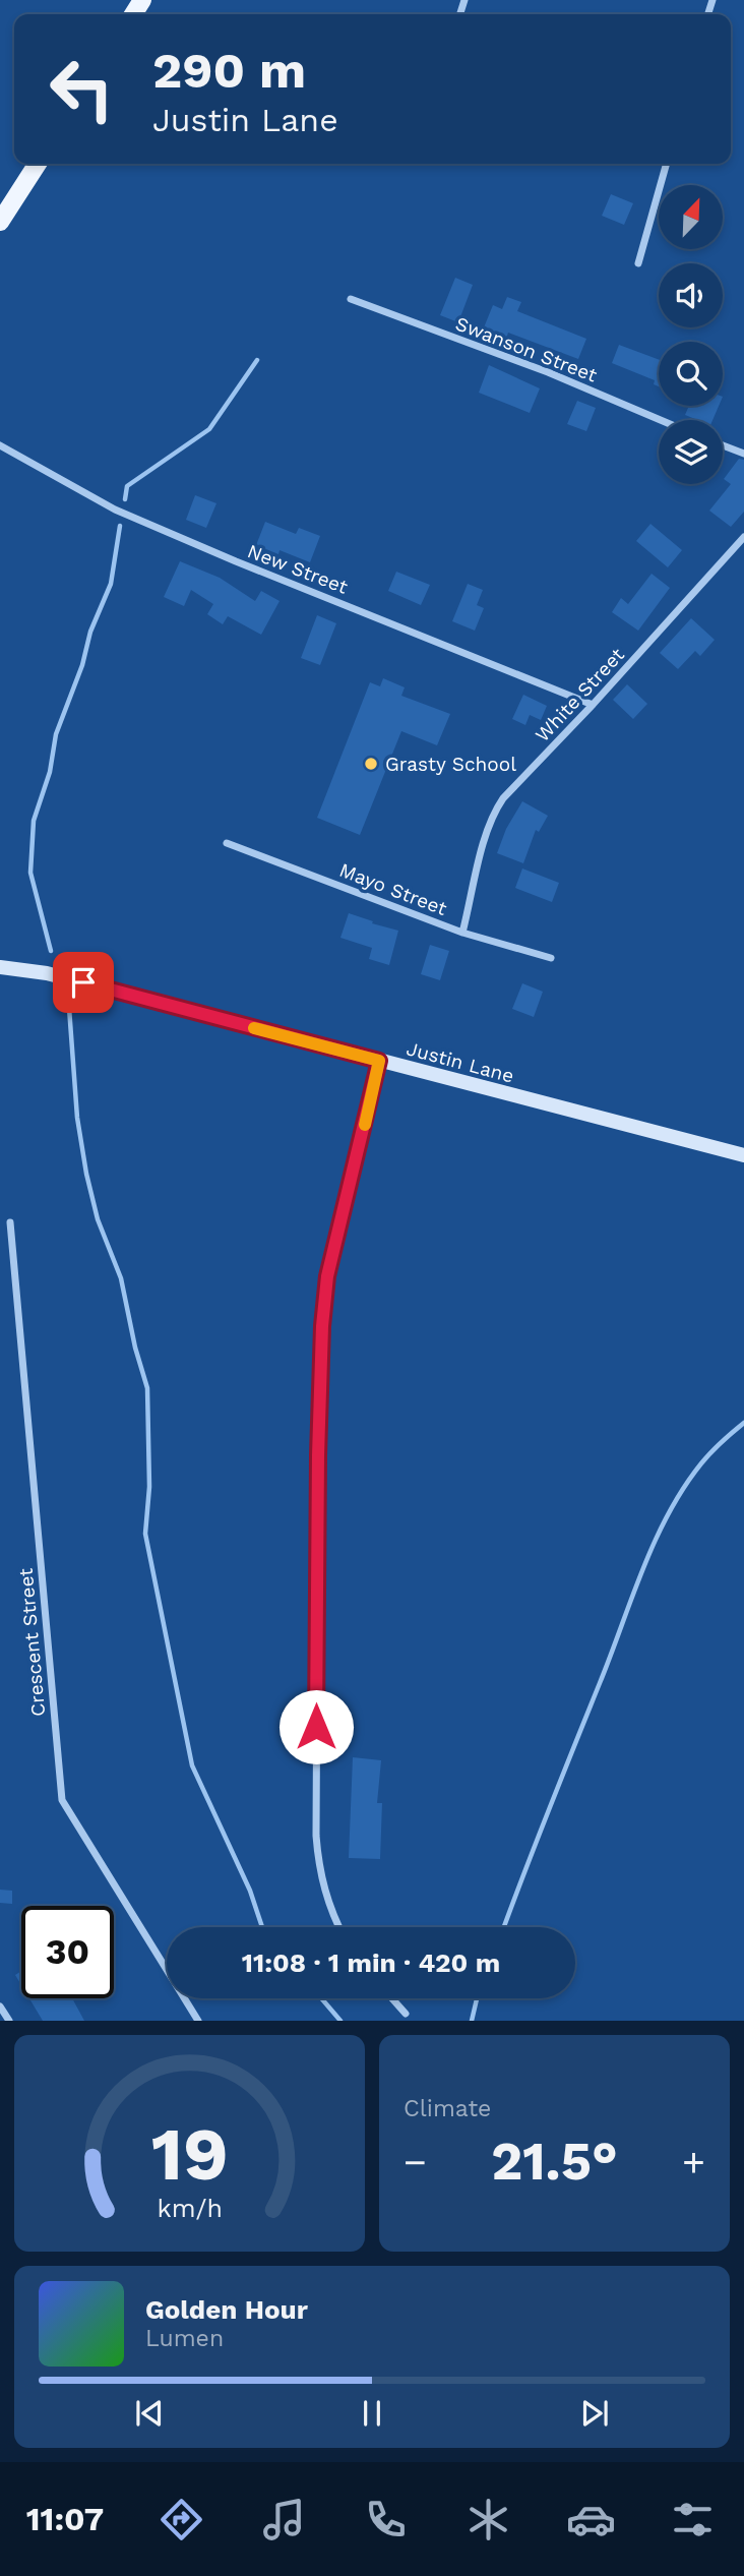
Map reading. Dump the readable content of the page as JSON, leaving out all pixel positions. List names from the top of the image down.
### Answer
{
  "streets": {
    "main road": ["Justin Lane"],
    "street": [
      "Swanson Street",
      "New Street",
      "White Street",
      "Mayo Street",
      "Crescent Street"
    ]
  },
  "crossings": [
    ["New Street", "White Street"],
    ["White Street", "Mayo Street"]
  ],
  "places": ["Grasty School"],
  "north": "top right",
  "page": {
    "turn": ["290 m", "Justin Lane"],
    "limit": "30",
    "trip": "11:08 · 1 min · 420 m",
    "tile": "Climate",
    "heat": ["−", "21.5°", "+"],
    "song": ["Golden Hour", "Lumen"],
    "tabs": "11:07",
    "gauge": ["19", "km/h"]
  }
}
